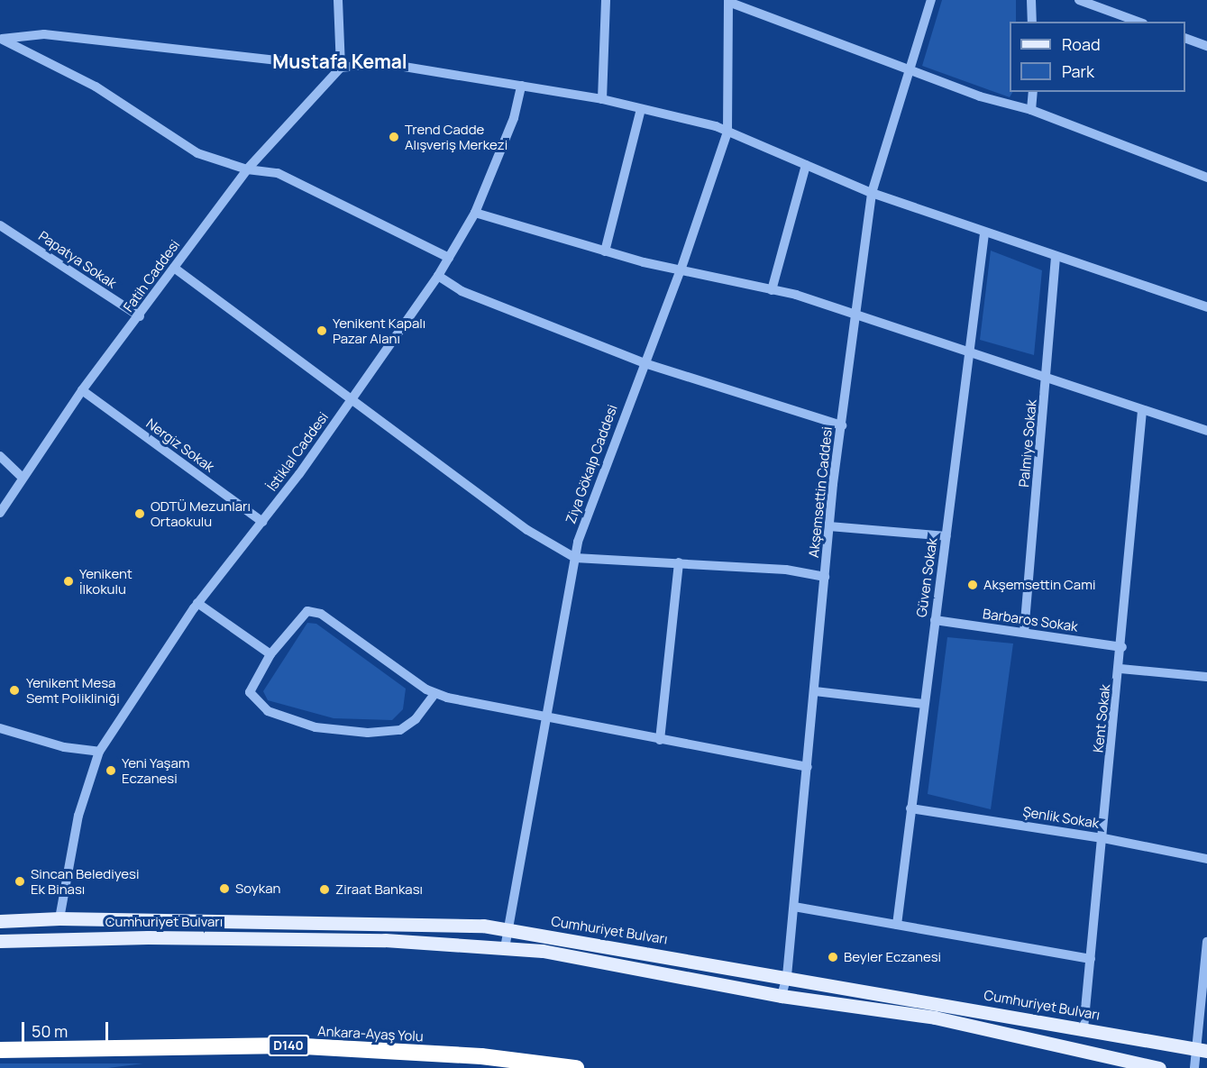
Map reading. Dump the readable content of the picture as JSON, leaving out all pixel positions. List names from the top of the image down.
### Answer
{
  "streets": {
    "highway": ["Ankara-Ayaş Yolu", "D140"],
    "main road": ["Cumhuriyet Bulvarı"],
    "street": [
      "Papatya Sokak",
      "Fatih Caddesi",
      "Palmiye Sokak",
      "Nergiz Sokak",
      "İstiklal Caddesi",
      "Ziya Gökalp Caddesi",
      "Akşemsettin Caddesi",
      "Güven Sokak",
      "Barbaros Sokak",
      "Kent Sokak",
      "Şenlik Sokak"
    ]
  },
  "crossings": [
    ["Papatya Sokak", "Fatih Caddesi"],
    ["Fatih Caddesi", "Nergiz Sokak"],
    ["Palmiye Sokak", "Barbaros Sokak"],
    ["Nergiz Sokak", "İstiklal Caddesi"],
    ["İstiklal Caddesi", "Cumhuriyet Bulvarı"],
    ["Ziya Gökalp Caddesi", "Cumhuriyet Bulvarı"],
    ["Akşemsettin Caddesi", "Cumhuriyet Bulvarı"],
    ["Güven Sokak", "Barbaros Sokak"],
    ["Güven Sokak", "Şenlik Sokak"],
    ["Barbaros Sokak", "Kent Sokak"],
    ["Kent Sokak", "Şenlik Sokak"],
    ["Kent Sokak", "Cumhuriyet Bulvarı"]
  ],
  "districts": ["Mustafa Kemal"],
  "places": [
    "Trend Cadde Alışveriş Merkezi",
    "Yenikent Kapalı Pazar Alanı",
    "ODTÜ Mezunları Ortaokulu",
    "Yenikent İlkokulu",
    "Akşemsettin Cami",
    "Yenikent Mesa Semt Polikliniği",
    "Yeni Yaşam Eczanesi",
    "Sincan Belediyesi Ek Binası",
    "Soykan",
    "Ziraat Bankası",
    "Beyler Eczanesi"
  ],
  "legend": ["Road", "Park"],
  "scale_bar": "50 m"
}
